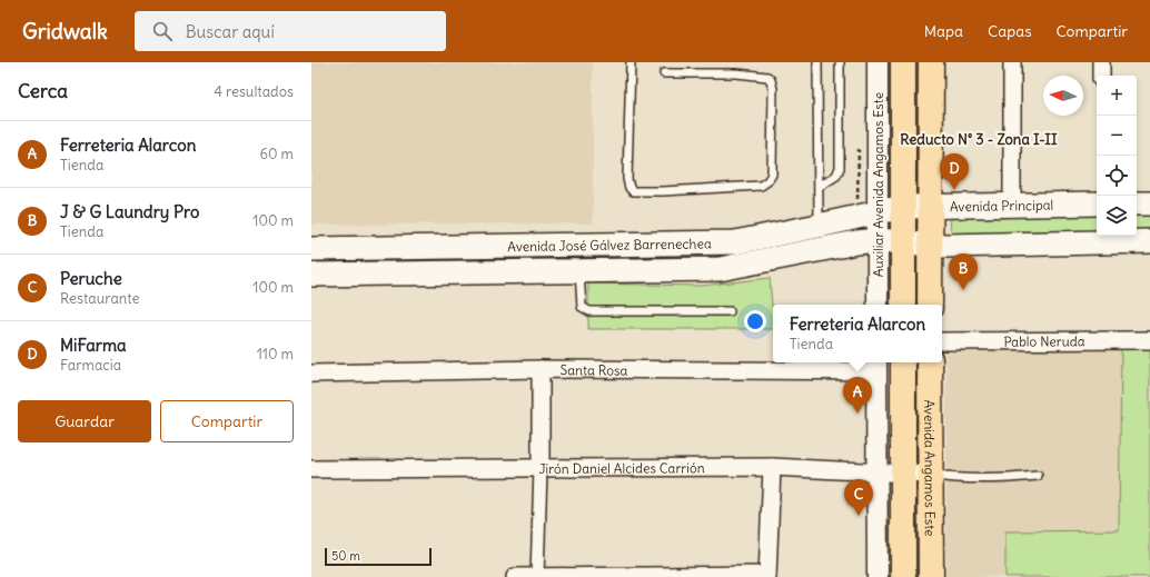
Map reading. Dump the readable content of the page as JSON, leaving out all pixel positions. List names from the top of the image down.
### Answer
{
  "streets": {
    "main road": ["Avenida Principal", "Avenida José Gálvez Barrenechea", "Avenida Angamos Este"],
    "street": [
      "Auxiliar Avenida Angamos Este",
      "Pablo Neruda",
      "Santa Rosa",
      "Jirón Daniel Alcides Carrión"
    ]
  },
  "crossings": [
    ["Auxiliar Avenida Angamos Este", "Avenida José Gálvez Barrenechea"],
    ["Avenida Principal", "Avenida José Gálvez Barrenechea"],
    ["Jirón Daniel Alcides Carrión", "Avenida Angamos Este"]
  ],
  "districts": ["Reducto N° 3 - Zona I-II"],
  "scale_bar": "50 m",
  "north": "left",
  "page": {
    "header": "Gridwalk",
    "search": "Buscar aquí",
    "nav": ["Mapa", "Capas", "Compartir"],
    "heading": ["Cerca", "4 resultados"],
    "map_buttons": ["+", "−"],
    "list": [
      {
        "mark": "A",
        "name": "Ferreteria Alarcon",
        "note": "Tienda",
        "value": "60 m"
      },
      {
        "mark": "B",
        "name": "J & G Laundry Pro",
        "note": "Tienda",
        "value": "100 m"
      },
      {
        "mark": "C",
        "name": "Peruche",
        "note": "Restaurante",
        "value": "100 m"
      },
      {
        "mark": "D",
        "name": "MiFarma",
        "note": "Farmacia",
        "value": "110 m"
      }
    ],
    "pins": [
      "D",
      "B",
      "A",
      "C"
    ],
    "popup": ["Ferreteria Alarcon", "Tienda"],
    "buttons": ["Guardar", "Compartir"],
    "scale": "50 m"
  }
}
